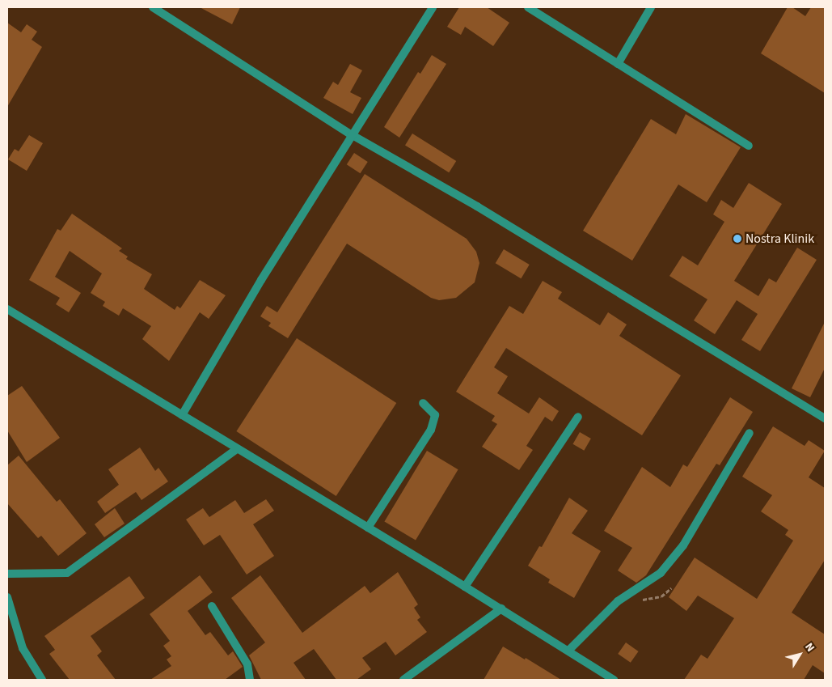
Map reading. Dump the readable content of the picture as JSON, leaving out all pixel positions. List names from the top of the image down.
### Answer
{
  "places": ["Nostra Klinik"],
  "north": "top right"
}
